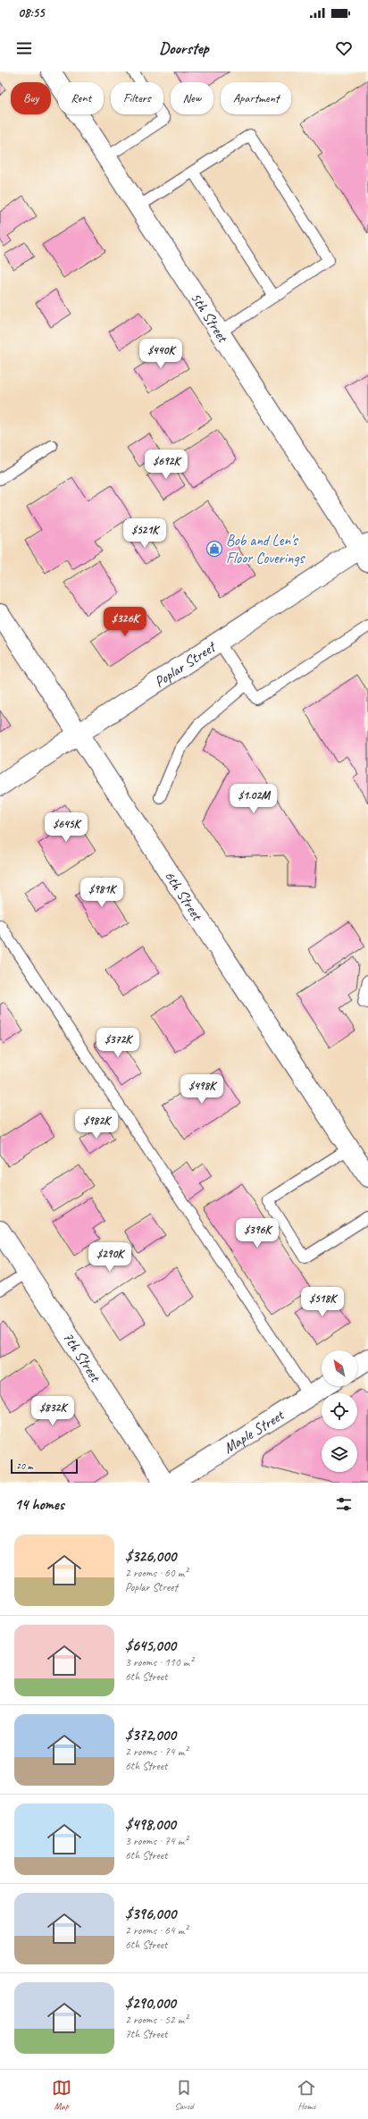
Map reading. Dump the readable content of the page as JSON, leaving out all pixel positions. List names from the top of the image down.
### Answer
{
  "streets": {
    "street": [
      "5th Street",
      "Poplar Street",
      "6th Street",
      "7th Street",
      "Maple Street"
    ]
  },
  "crossings": [
    ["5th Street", "Poplar Street"],
    ["Poplar Street", "6th Street"]
  ],
  "places": {
    "shop": ["Bob and Len's Floor Coverings"]
  },
  "scale_bar": "20 m",
  "north": "top left",
  "page": {
    "status": "08:55",
    "header": "Doorstep",
    "chip": [
      "Buy",
      "Rent",
      "Filters",
      "New",
      "Apartment"
    ],
    "price": [
      "$440K",
      "$692K",
      "$521K",
      "$326K",
      "$1.02M",
      "$645K",
      "$981K",
      "$372K",
      "$498K",
      "$982K",
      "$396K",
      "$290K",
      "$518K",
      "$832K"
    ],
    "scale": "20 m",
    "heading": "14 homes",
    "list": [
      {
        "name": "$326,000",
        "note": "2 rooms · 60 m² · Poplar Street"
      },
      {
        "name": "$645,000",
        "note": "3 rooms · 110 m² · 6th Street"
      },
      {
        "name": "$372,000",
        "note": "2 rooms · 74 m² · 6th Street"
      },
      {
        "name": "$498,000",
        "note": "3 rooms · 74 m² · 6th Street"
      },
      {
        "name": "$396,000",
        "note": "2 rooms · 64 m² · 6th Street"
      },
      {
        "name": "$290,000",
        "note": "2 rooms · 52 m² · 7th Street"
      }
    ],
    "tabs": ["Map", "Saved", "Home"]
  }
}
